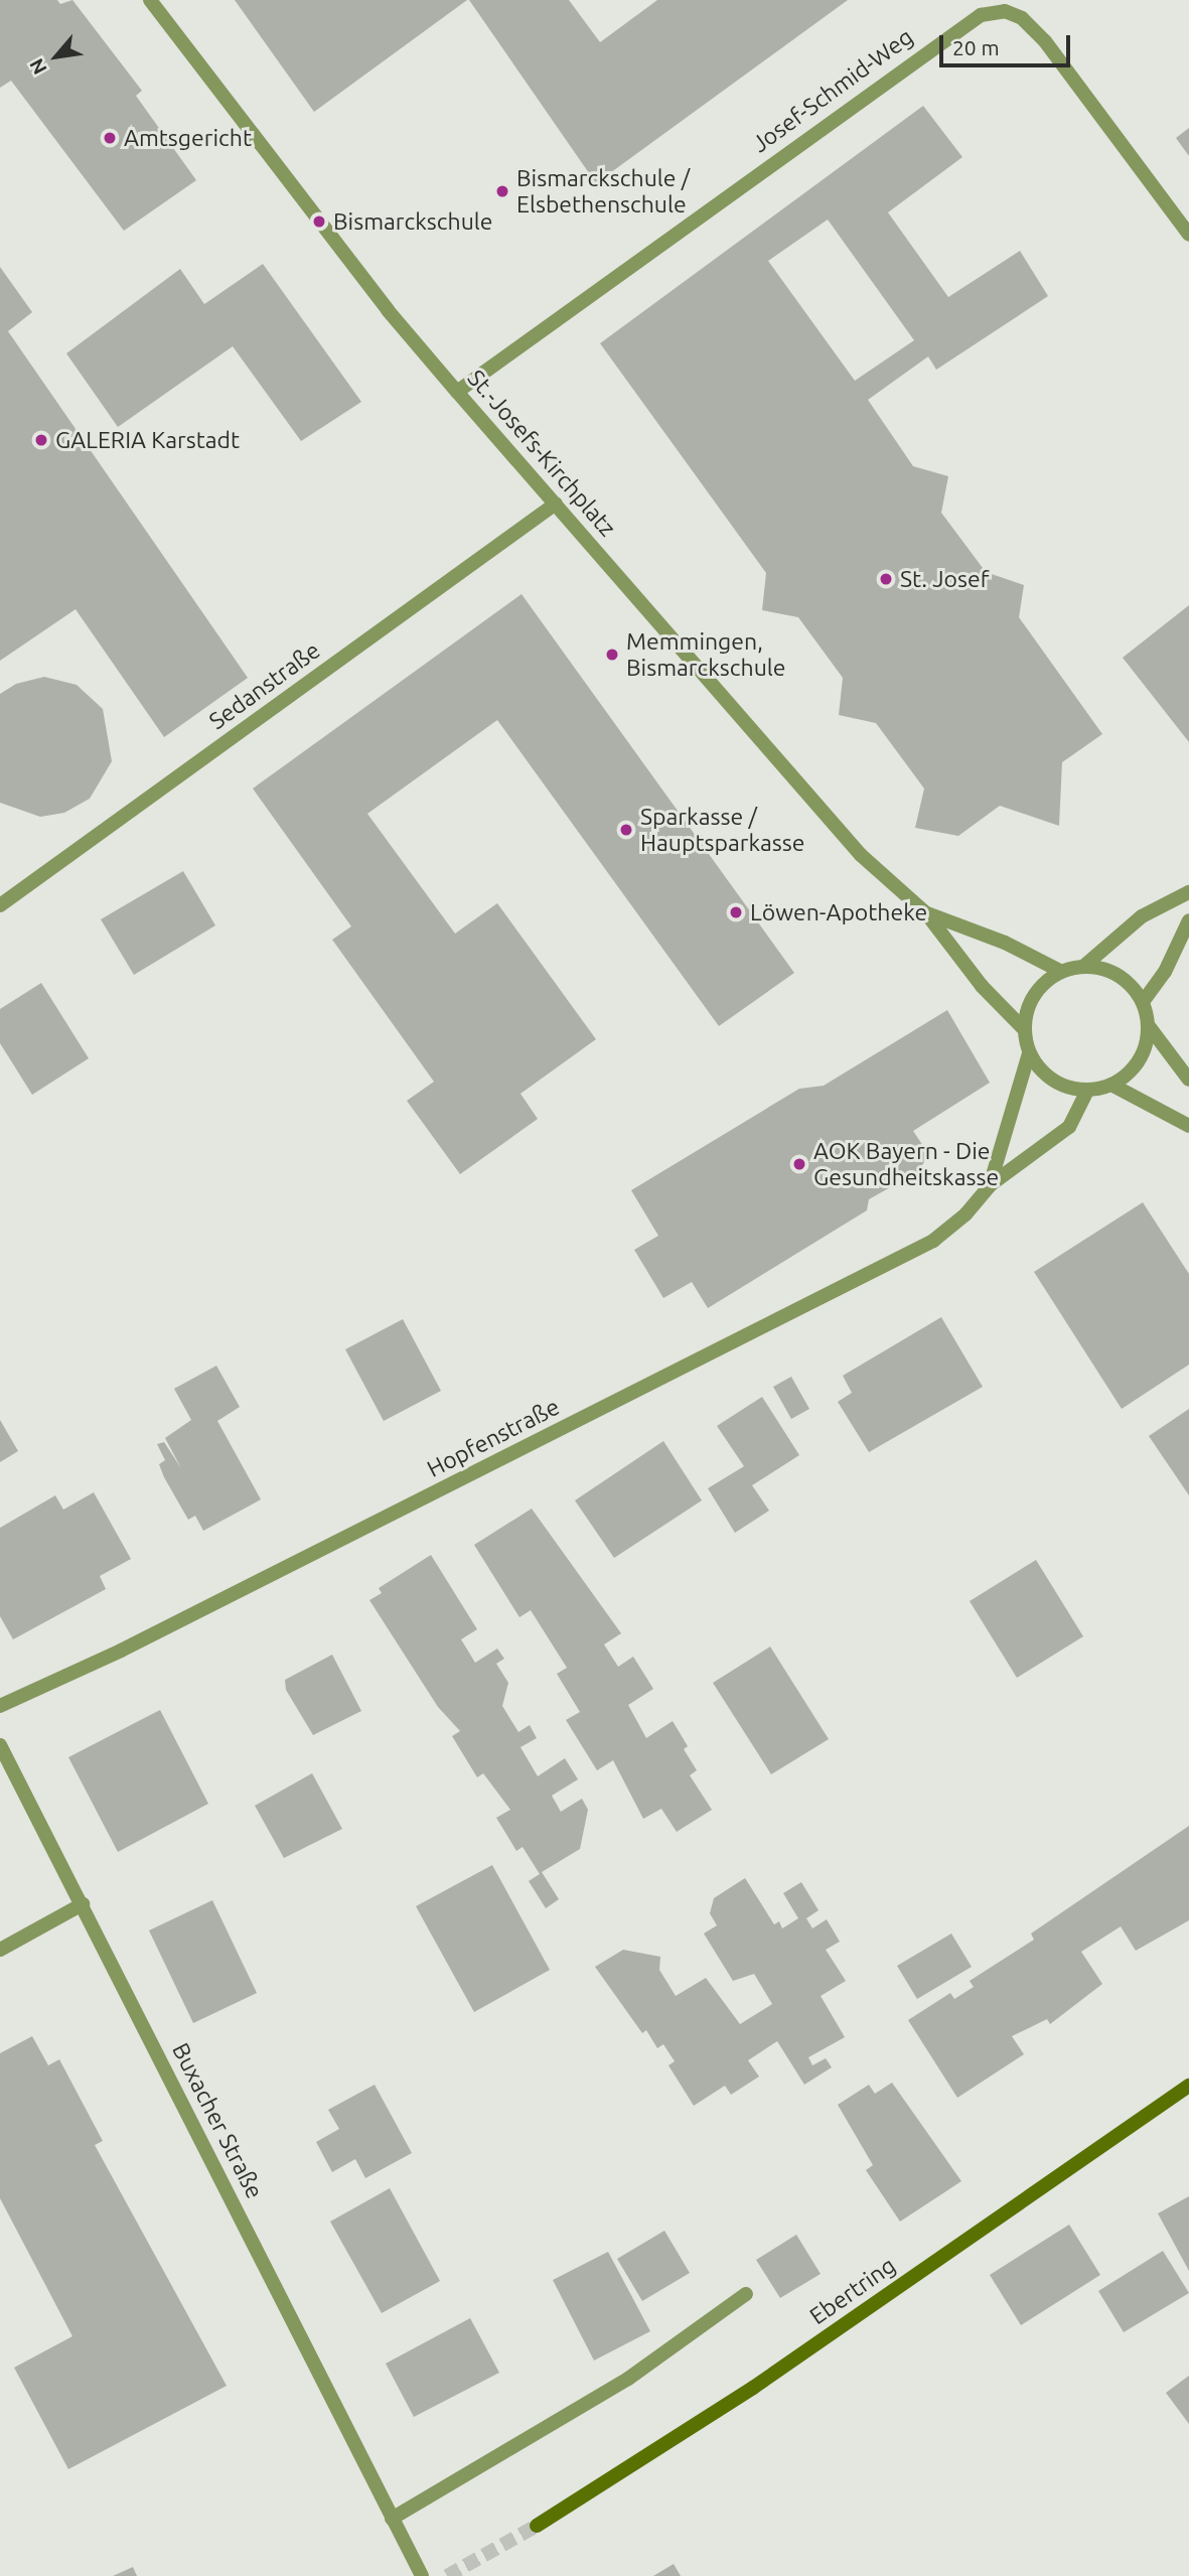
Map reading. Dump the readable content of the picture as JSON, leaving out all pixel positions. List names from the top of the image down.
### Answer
{
  "streets": {
    "main road": ["Ebertring"],
    "street": [
      "Josef-Schmid-Weg",
      "St.-Josefs-Kirchplatz",
      "Sedanstraße",
      "Hopfenstraße",
      "Buxacher Straße"
    ]
  },
  "crossings": [
    ["Josef-Schmid-Weg", "St.-Josefs-Kirchplatz"],
    ["St.-Josefs-Kirchplatz", "Sedanstraße"],
    ["St.-Josefs-Kirchplatz", "Hopfenstraße"]
  ],
  "places": [
    "Amtsgericht",
    "Bismarckschule / Elsbethenschule",
    "Bismarckschule",
    "GALERIA Karstadt",
    "St. Josef",
    "Memmingen, Bismarckschule",
    "Sparkasse / Hauptsparkasse",
    "Löwen-Apotheke",
    "AOK Bayern - Die Gesundheitskasse"
  ],
  "scale_bar": "20 m",
  "north": "bottom left"
}
